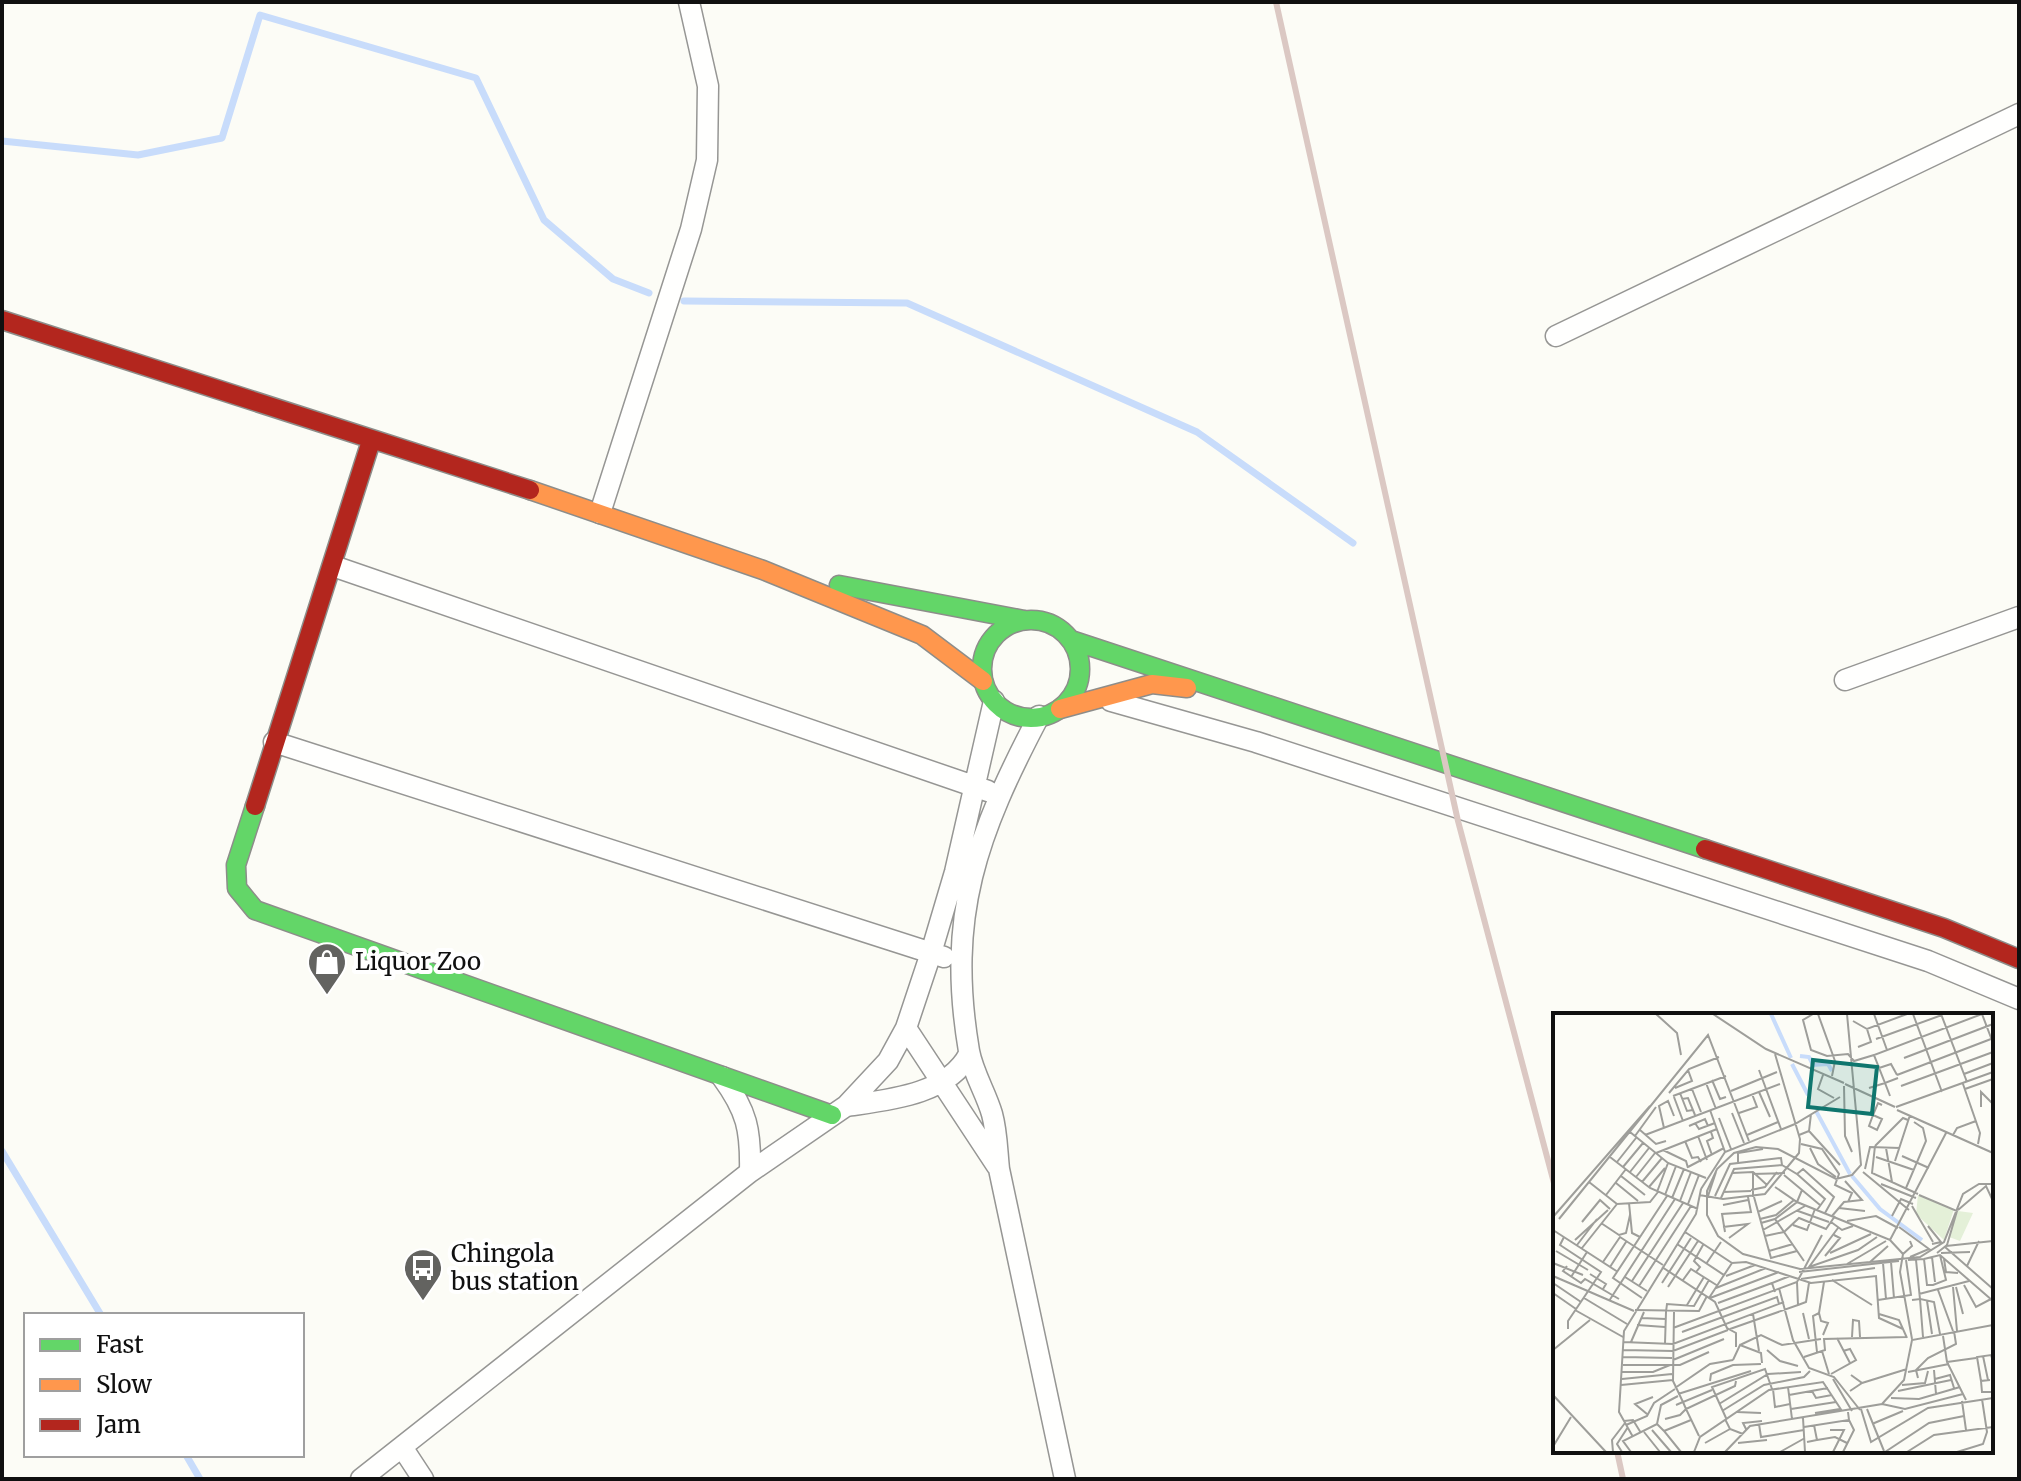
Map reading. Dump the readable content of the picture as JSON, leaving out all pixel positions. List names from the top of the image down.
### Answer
{
  "places": {
    "shop": ["Liquor Zoo"],
    "bus stop": ["Chingola bus station"]
  },
  "legend": ["Fast", "Slow", "Jam"]
}
